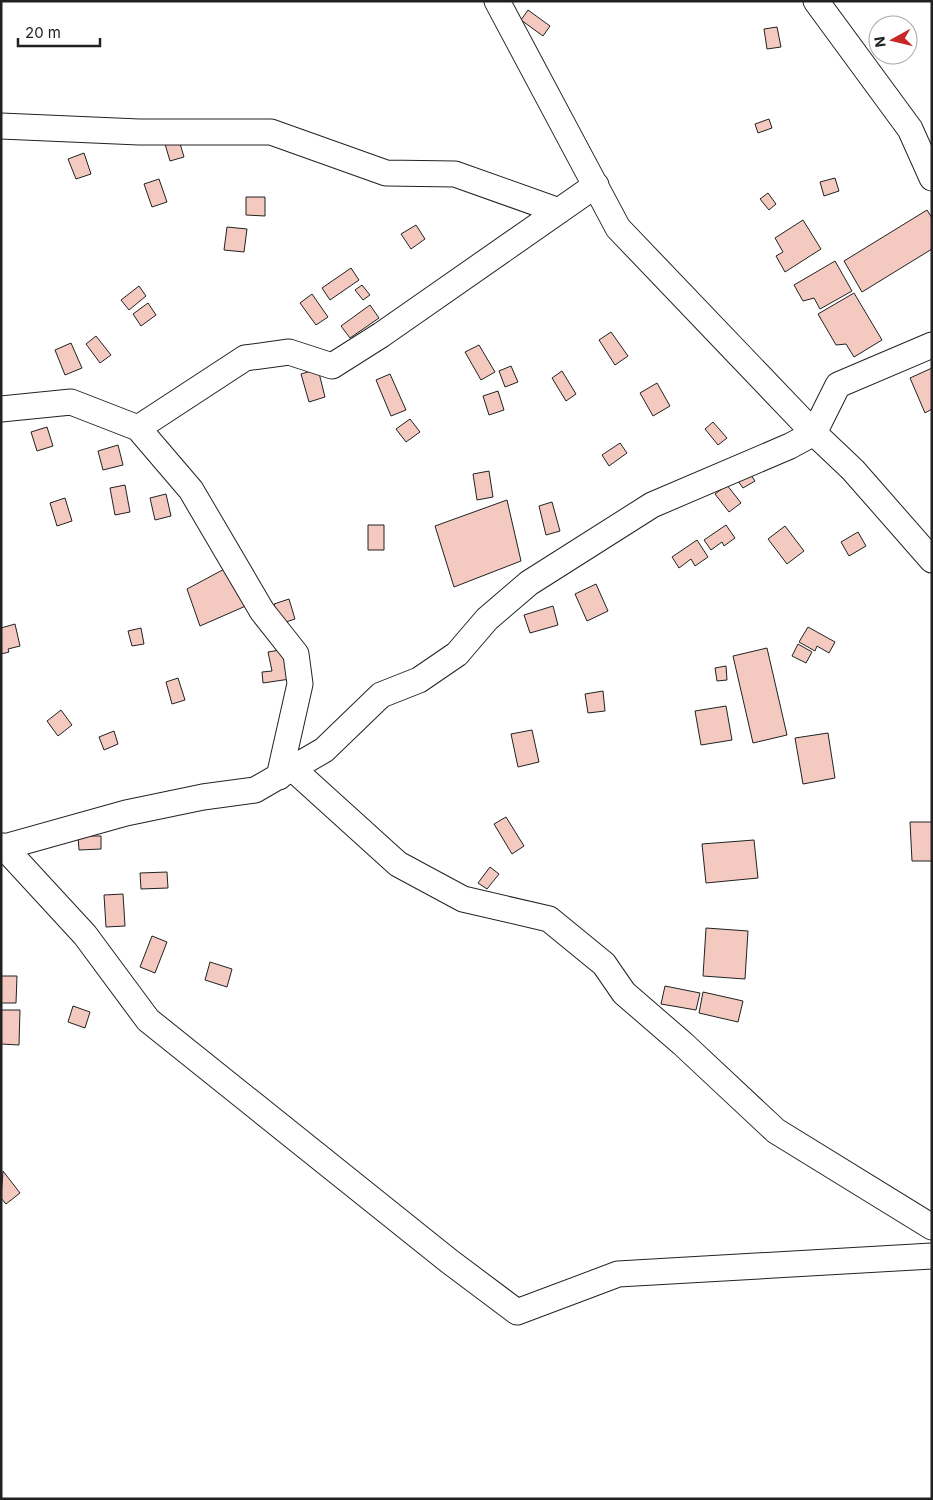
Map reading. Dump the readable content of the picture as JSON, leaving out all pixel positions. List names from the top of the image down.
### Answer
{
  "scale_bar": "20 m",
  "north": "left"
}
